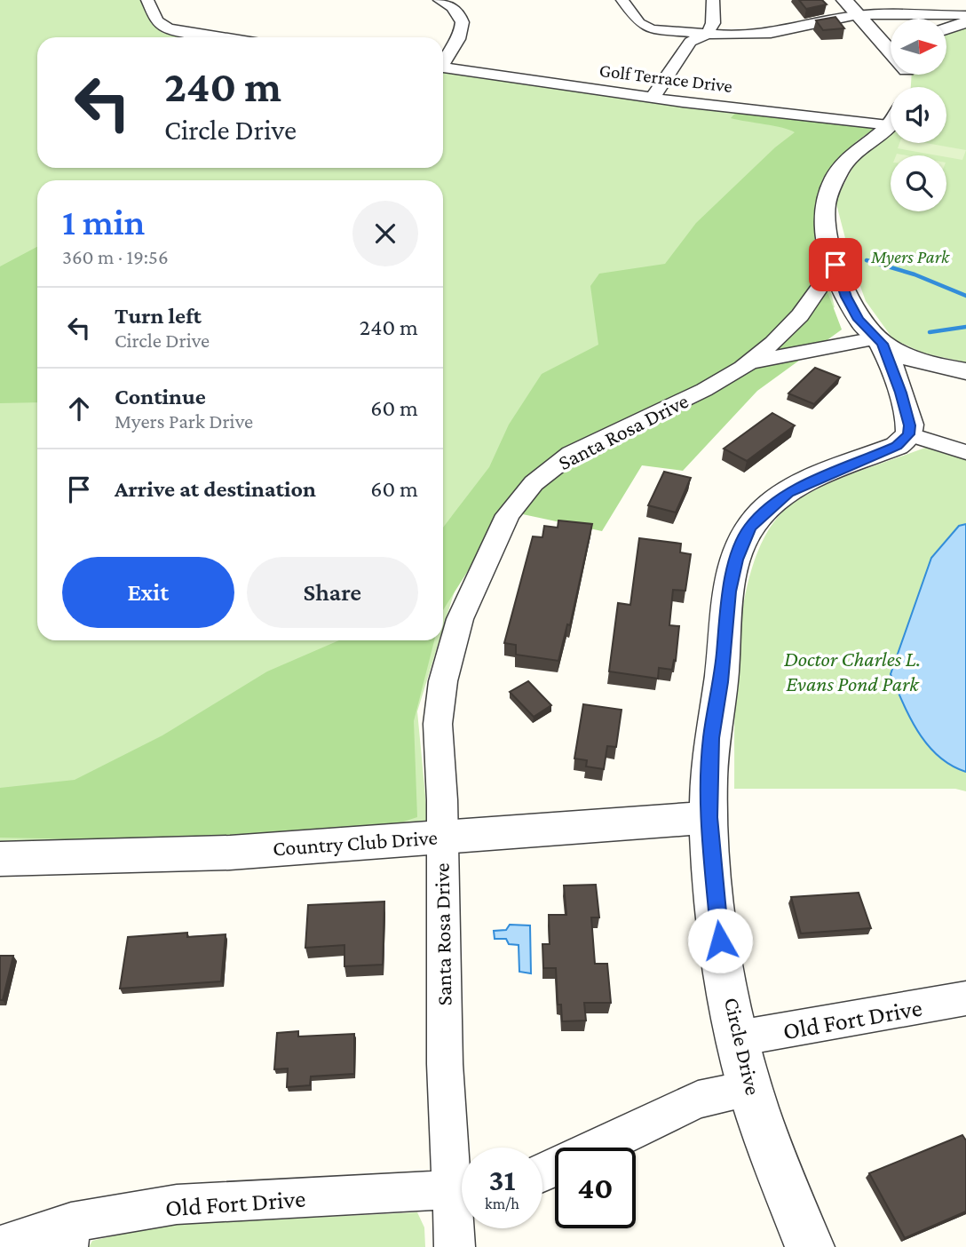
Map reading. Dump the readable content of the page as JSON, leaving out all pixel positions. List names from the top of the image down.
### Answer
{
  "streets": {
    "street": [
      "Golf Terrace Drive",
      "Santa Rosa Drive",
      "Country Club Drive",
      "Old Fort Drive",
      "Circle Drive"
    ]
  },
  "crossings": [
    ["Santa Rosa Drive", "Country Club Drive"],
    ["Country Club Drive", "Circle Drive"],
    ["Old Fort Drive", "Circle Drive"]
  ],
  "parks": ["Myers Park", "Doctor Charles L. Evans Pond Park"],
  "north": "right",
  "page": {
    "turn": ["240 m", "Circle Drive"],
    "heading": ["1 min", "360 m · 19:56"],
    "list": [
      {
        "name": "Turn left",
        "note": "Circle Drive",
        "value": "240 m"
      },
      {
        "name": "Continue",
        "note": "Myers Park Drive",
        "value": "60 m"
      },
      {
        "name": "Arrive at destination",
        "value": "60 m"
      }
    ],
    "buttons": ["Exit", "Share"],
    "speed": "31 km/h",
    "limit": "40"
  }
}
